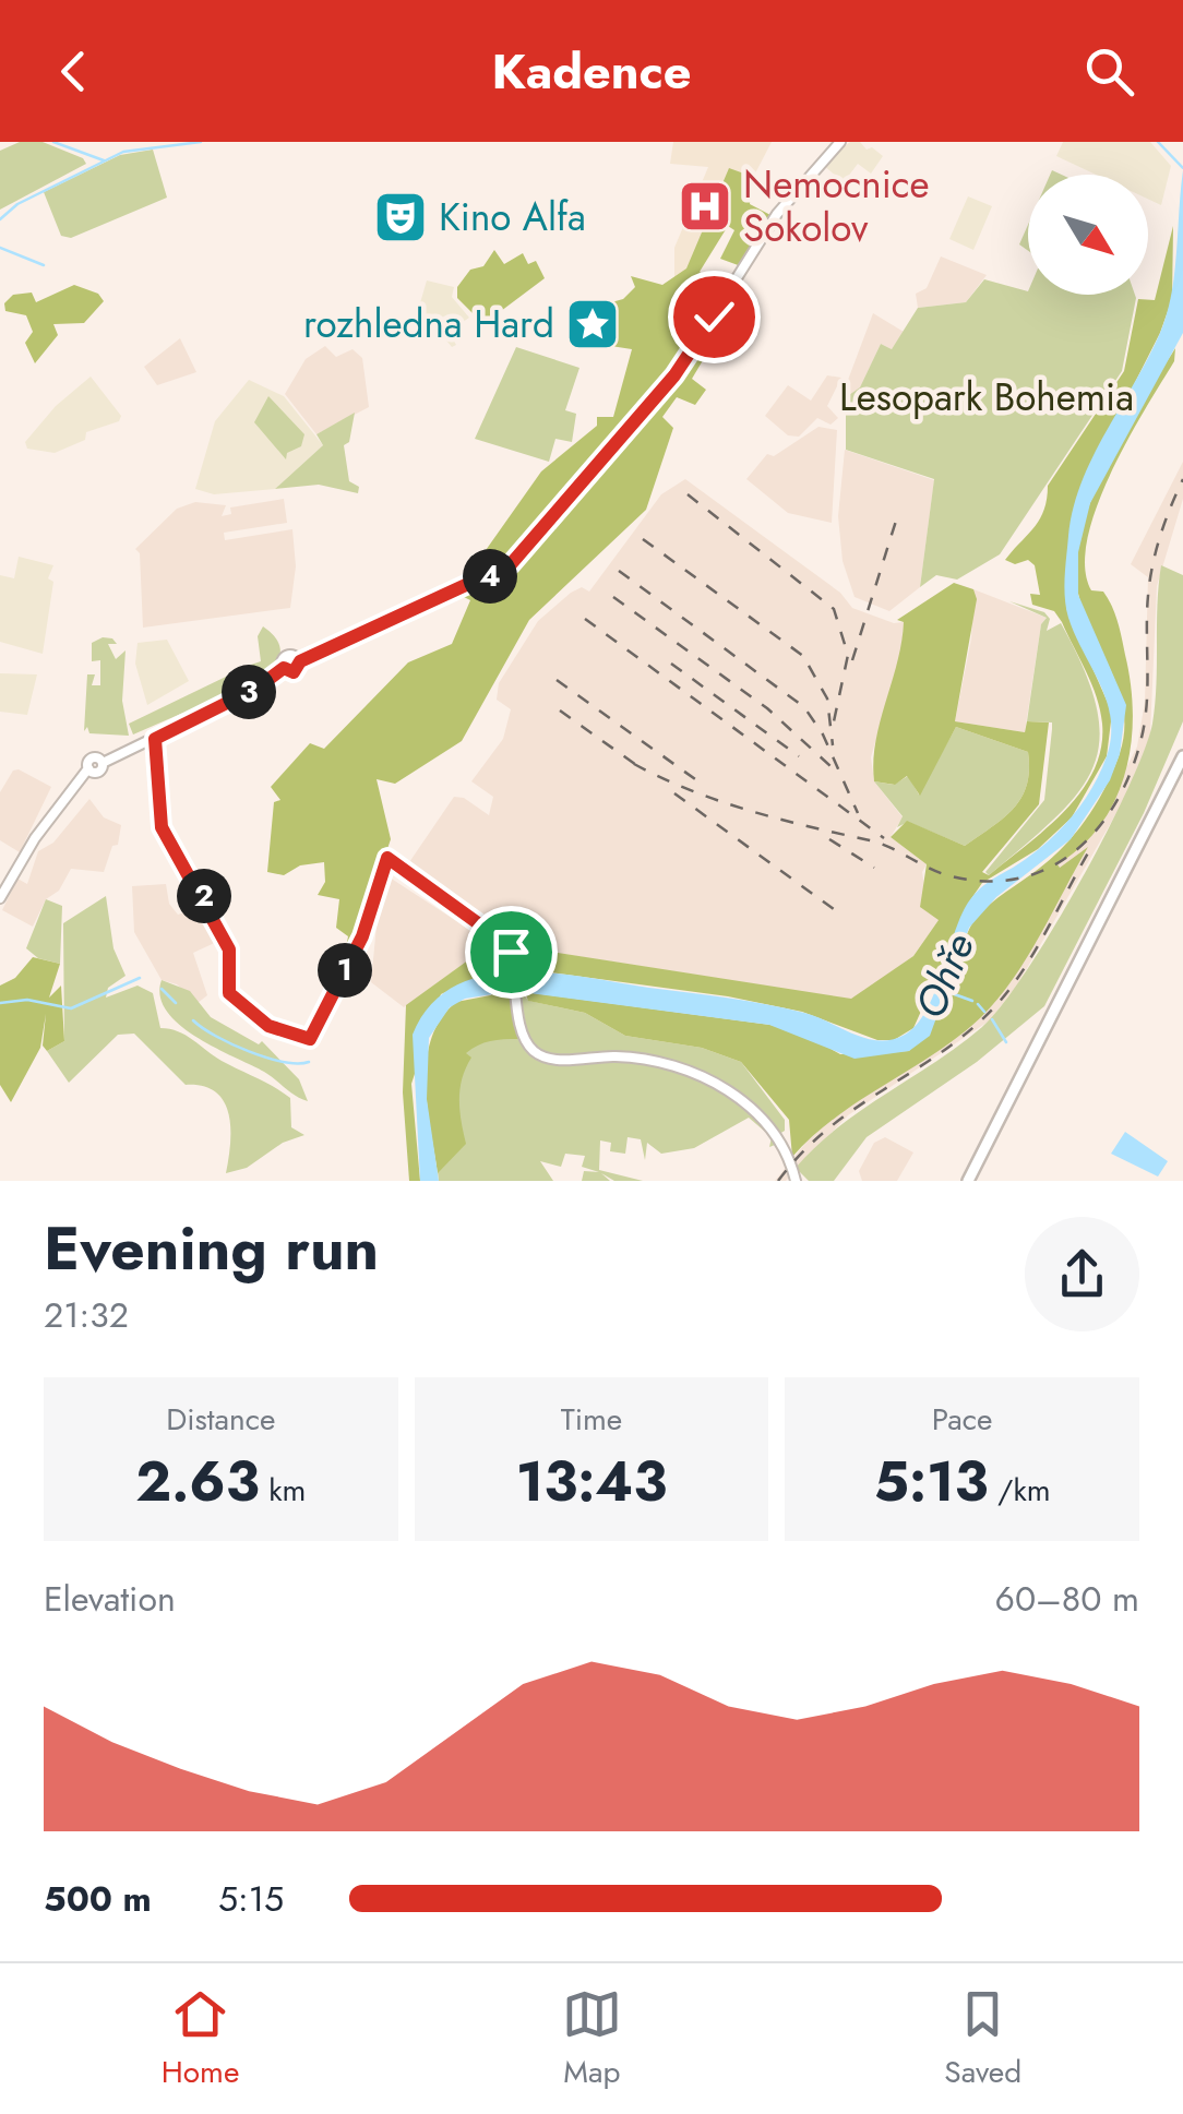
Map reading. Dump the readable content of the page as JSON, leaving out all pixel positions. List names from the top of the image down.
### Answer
{
  "water": ["Ohře"],
  "parks": ["Lesopark Bohemia"],
  "places": {
    "hospital": ["Nemocnice Sokolov"],
    "theatre": ["Kino Alfa"],
    "place": ["rozhledna Hard"]
  },
  "north": "bottom right",
  "page": {
    "header": "Kadence",
    "pins": [
      "4",
      "3",
      "2",
      "1"
    ],
    "heading": ["Evening run", "21:32"],
    "stats": [
      ["Distance", "2.63 km"],
      ["Time", "13:43"],
      ["Pace", "5:13 /km"]
    ],
    "chart": ["Elevation", "60–80 m"],
    "list": [
      {
        "name": "500 m",
        "note": "5:15"
      }
    ],
    "tabs": ["Home", "Map", "Saved"]
  }
}
